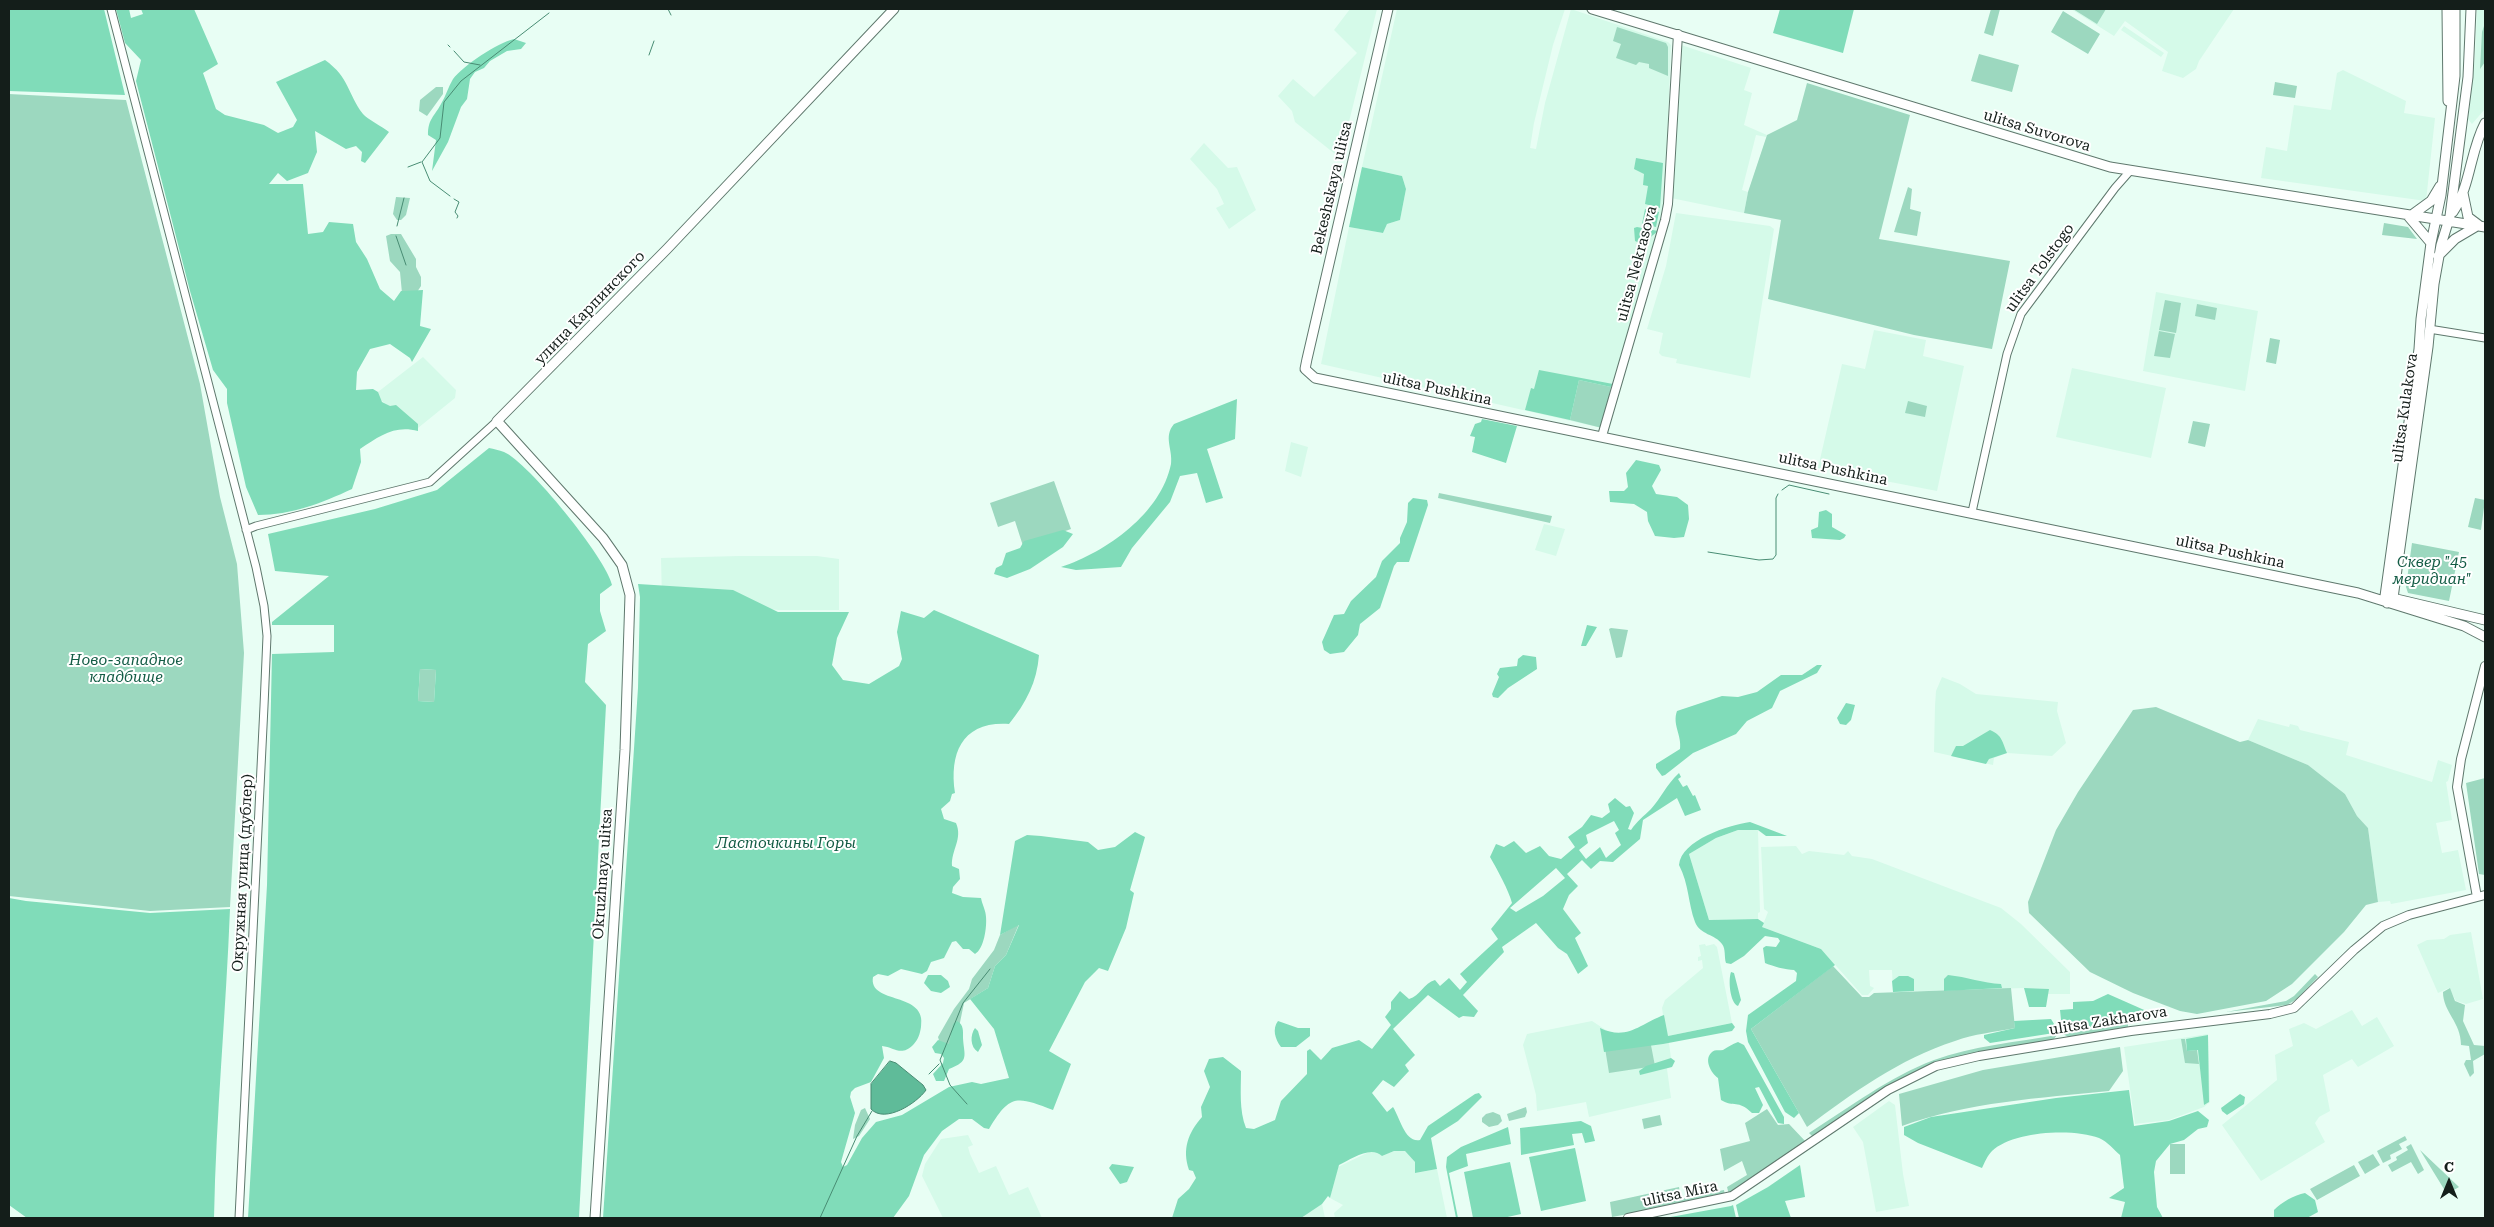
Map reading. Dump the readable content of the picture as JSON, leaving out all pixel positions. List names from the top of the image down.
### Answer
{
  "streets": {
    "main road": [
      "ulitsa Suvorova",
      "Bekeshskaya ulitsa",
      "ulitsa Nekrasova",
      "улица Карпинского",
      "ulitsa Pushkina",
      "ulitsa Kulakova",
      "Okruzhnaya ulitsa",
      "ulitsa Zakharova",
      "ulitsa Mira"
    ],
    "street": ["ulitsa Tolstogo", "Окружная улица (дублер)"]
  },
  "crossings": [
    ["ulitsa Suvorova", "ulitsa Nekrasova"],
    ["ulitsa Suvorova", "ulitsa Tolstogo"],
    ["ulitsa Suvorova", "ulitsa Kulakova"],
    ["Bekeshskaya ulitsa", "ulitsa Pushkina"],
    ["ulitsa Nekrasova", "ulitsa Pushkina"],
    ["ulitsa Tolstogo", "ulitsa Pushkina"],
    ["улица Карпинского", "Окружная улица (дублер)"],
    ["улица Карпинского", "Okruzhnaya ulitsa"],
    ["ulitsa Pushkina", "ulitsa Kulakova"],
    ["ulitsa Zakharova", "ulitsa Mira"]
  ],
  "parks": ["Сквер \"45 меридиан\"", "Ново-западное кладбище", "Ласточкины Горы"],
  "north": "top"
}
